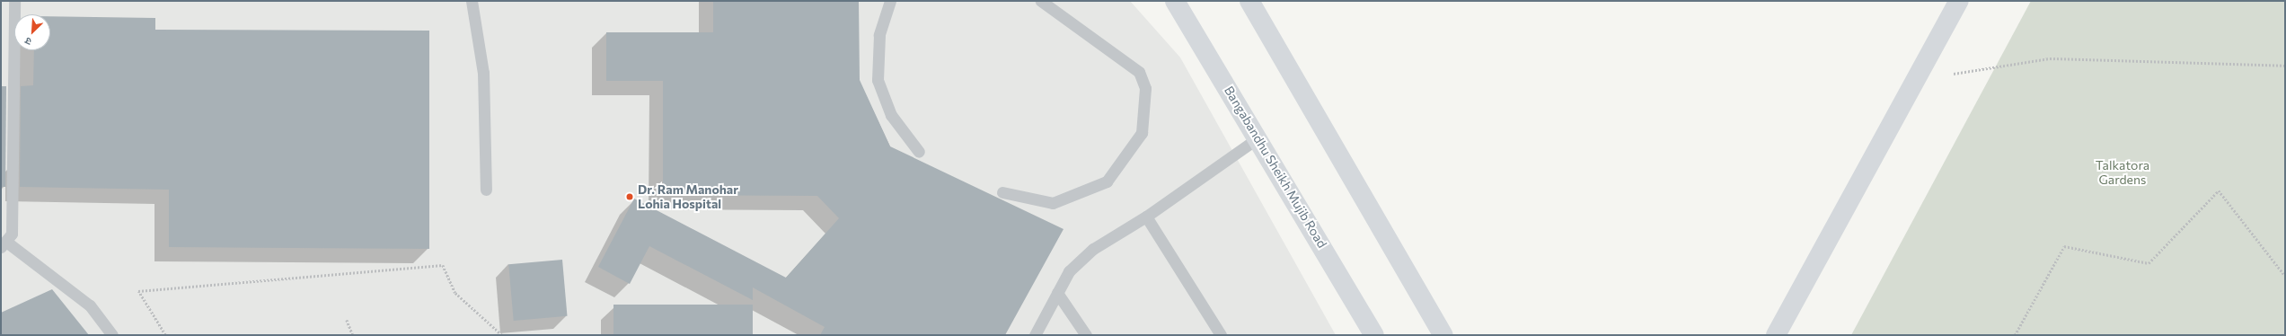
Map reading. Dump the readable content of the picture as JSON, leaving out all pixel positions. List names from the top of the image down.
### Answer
{
  "streets": {
    "main road": ["Bangabandhu Sheikh Mujib Road"]
  },
  "parks": ["Talkatora Gardens"],
  "places": ["Dr. Ram Manohar Lohia Hospital"],
  "north": "bottom left"
}
